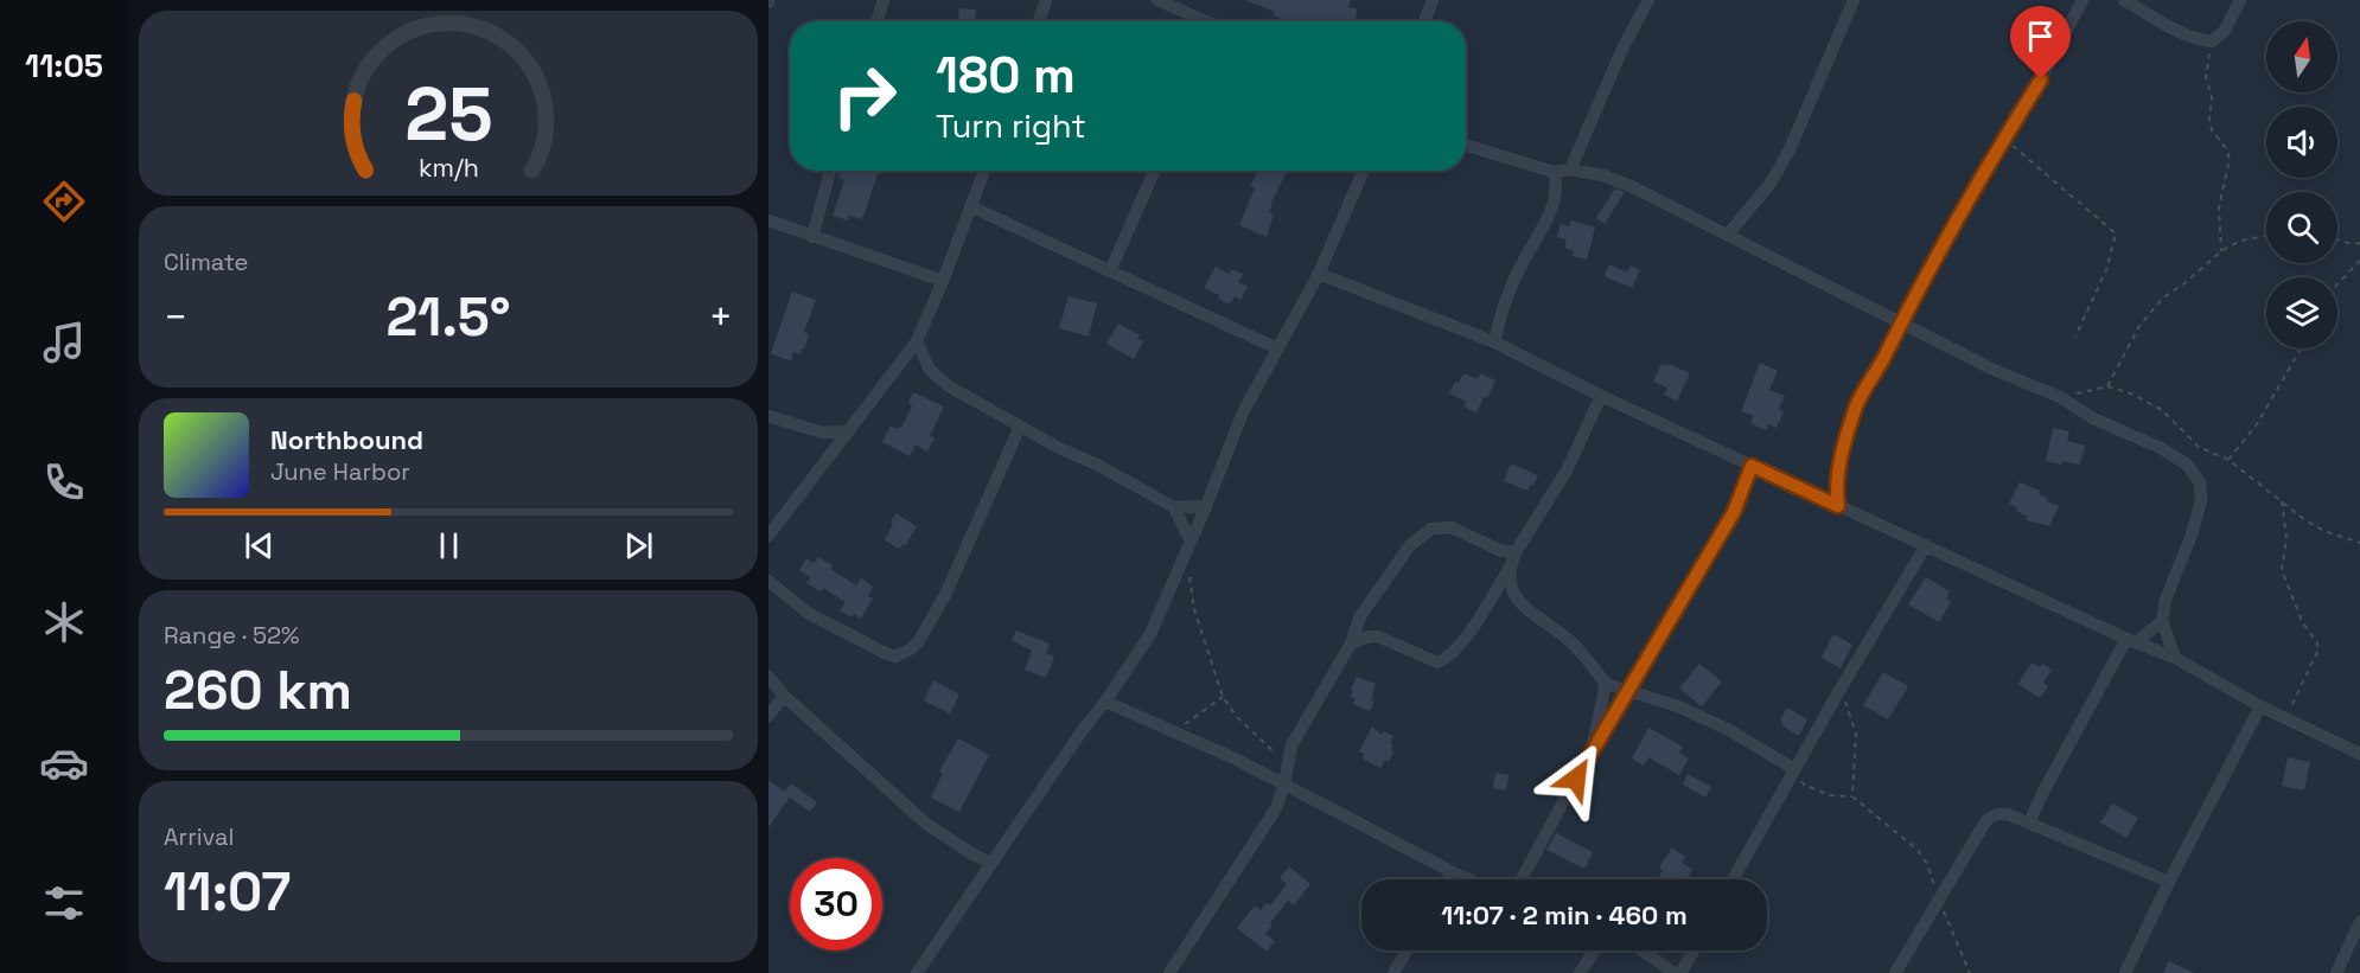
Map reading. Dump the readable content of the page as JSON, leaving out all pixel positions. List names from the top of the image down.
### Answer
{
  "north": "top",
  "page": {
    "tabs": "11:05",
    "turn": ["180 m", "Turn right"],
    "tile": [
      "Climate",
      ["Range · 52%", "260 km"],
      ["Arrival", "11:07"]
    ],
    "heat": ["−", "21.5°", "+"],
    "song": ["Northbound", "June Harbor"],
    "limit": "30",
    "trip": "11:07 · 2 min · 460 m",
    "gauge": ["25", "km/h"]
  }
}
